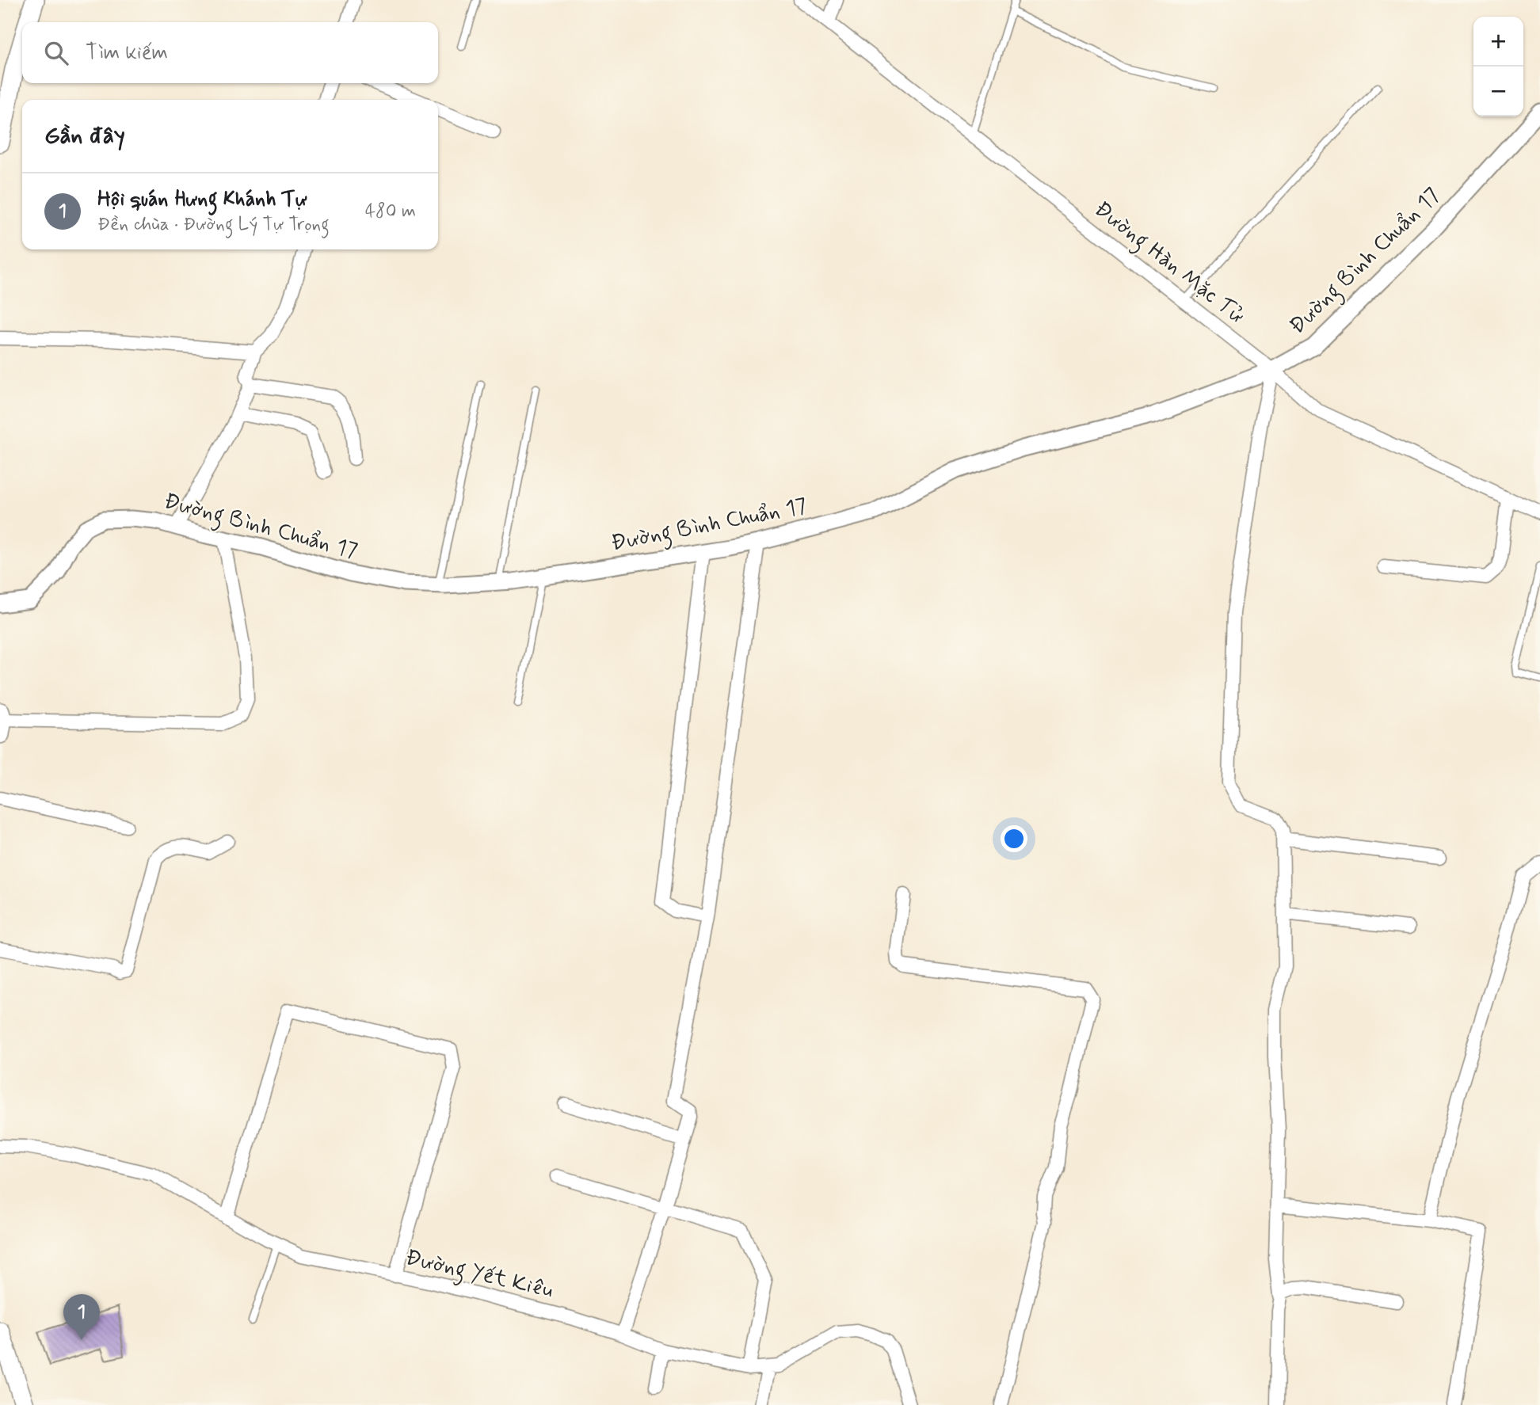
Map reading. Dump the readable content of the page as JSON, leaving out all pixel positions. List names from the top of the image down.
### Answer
{
  "streets": {
    "street": ["Đường Bình Chuẩn 17", "Đường Hàn Mặc Tử", "Đường Yết Kiêu"]
  },
  "crossings": [
    ["Đường Bình Chuẩn 17", "Đường Hàn Mặc Tử"]
  ],
  "page": {
    "map_buttons": ["+", "−"],
    "search": "Tìm kiếm",
    "heading": "Gần đây",
    "list": [
      {
        "mark": "1",
        "name": "Hội quán Hưng Khánh Tự",
        "note": "Đền chùa · Đường Lý Tự Trọng",
        "value": "480 m"
      }
    ],
    "pins": "1"
  }
}
